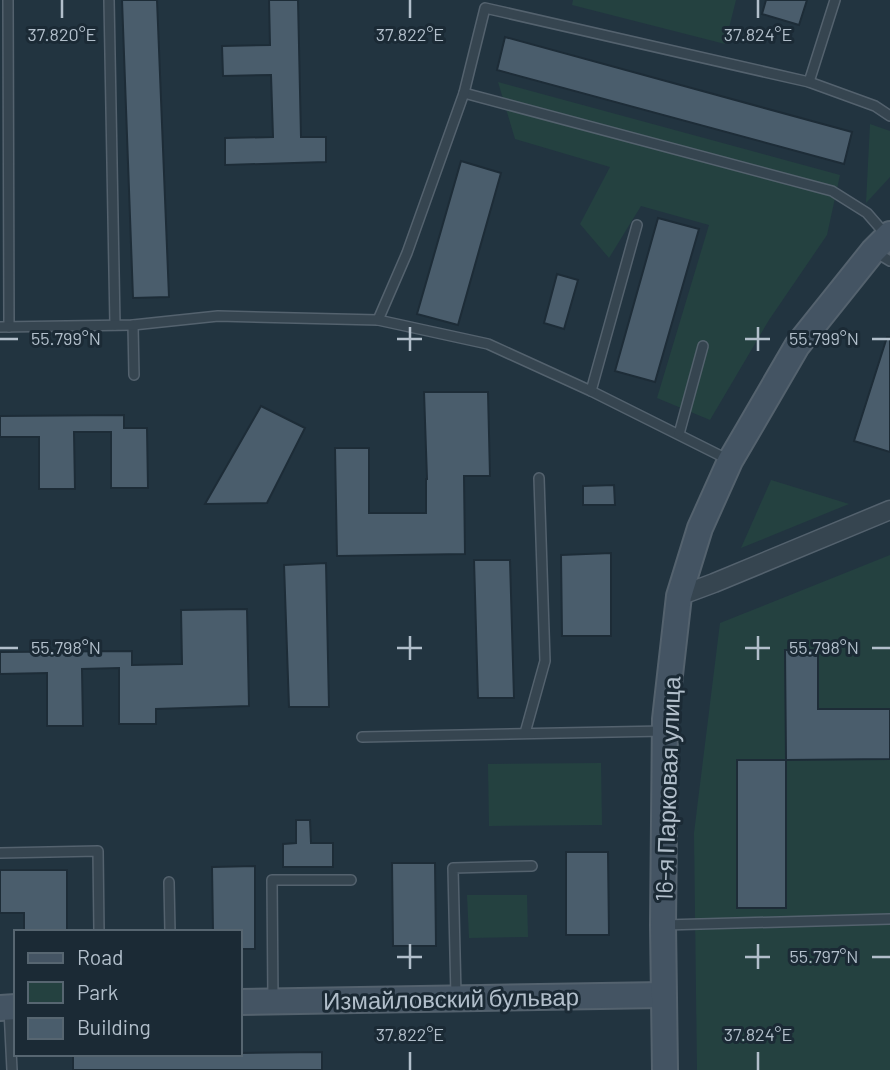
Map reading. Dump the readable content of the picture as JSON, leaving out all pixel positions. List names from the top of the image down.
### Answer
{
  "streets": {
    "main road": ["16-я Парковая улица", "Измайловский бульвар"]
  },
  "crossings": [
    ["16-я Парковая улица", "Измайловский бульвар"]
  ],
  "legend": ["Road", "Park", "Building"],
  "coordinates": [
    "37.820°E",
    "37.822°E",
    "37.824°E",
    "55.799°N",
    "55.798°N",
    "55.797°N"
  ]
}
